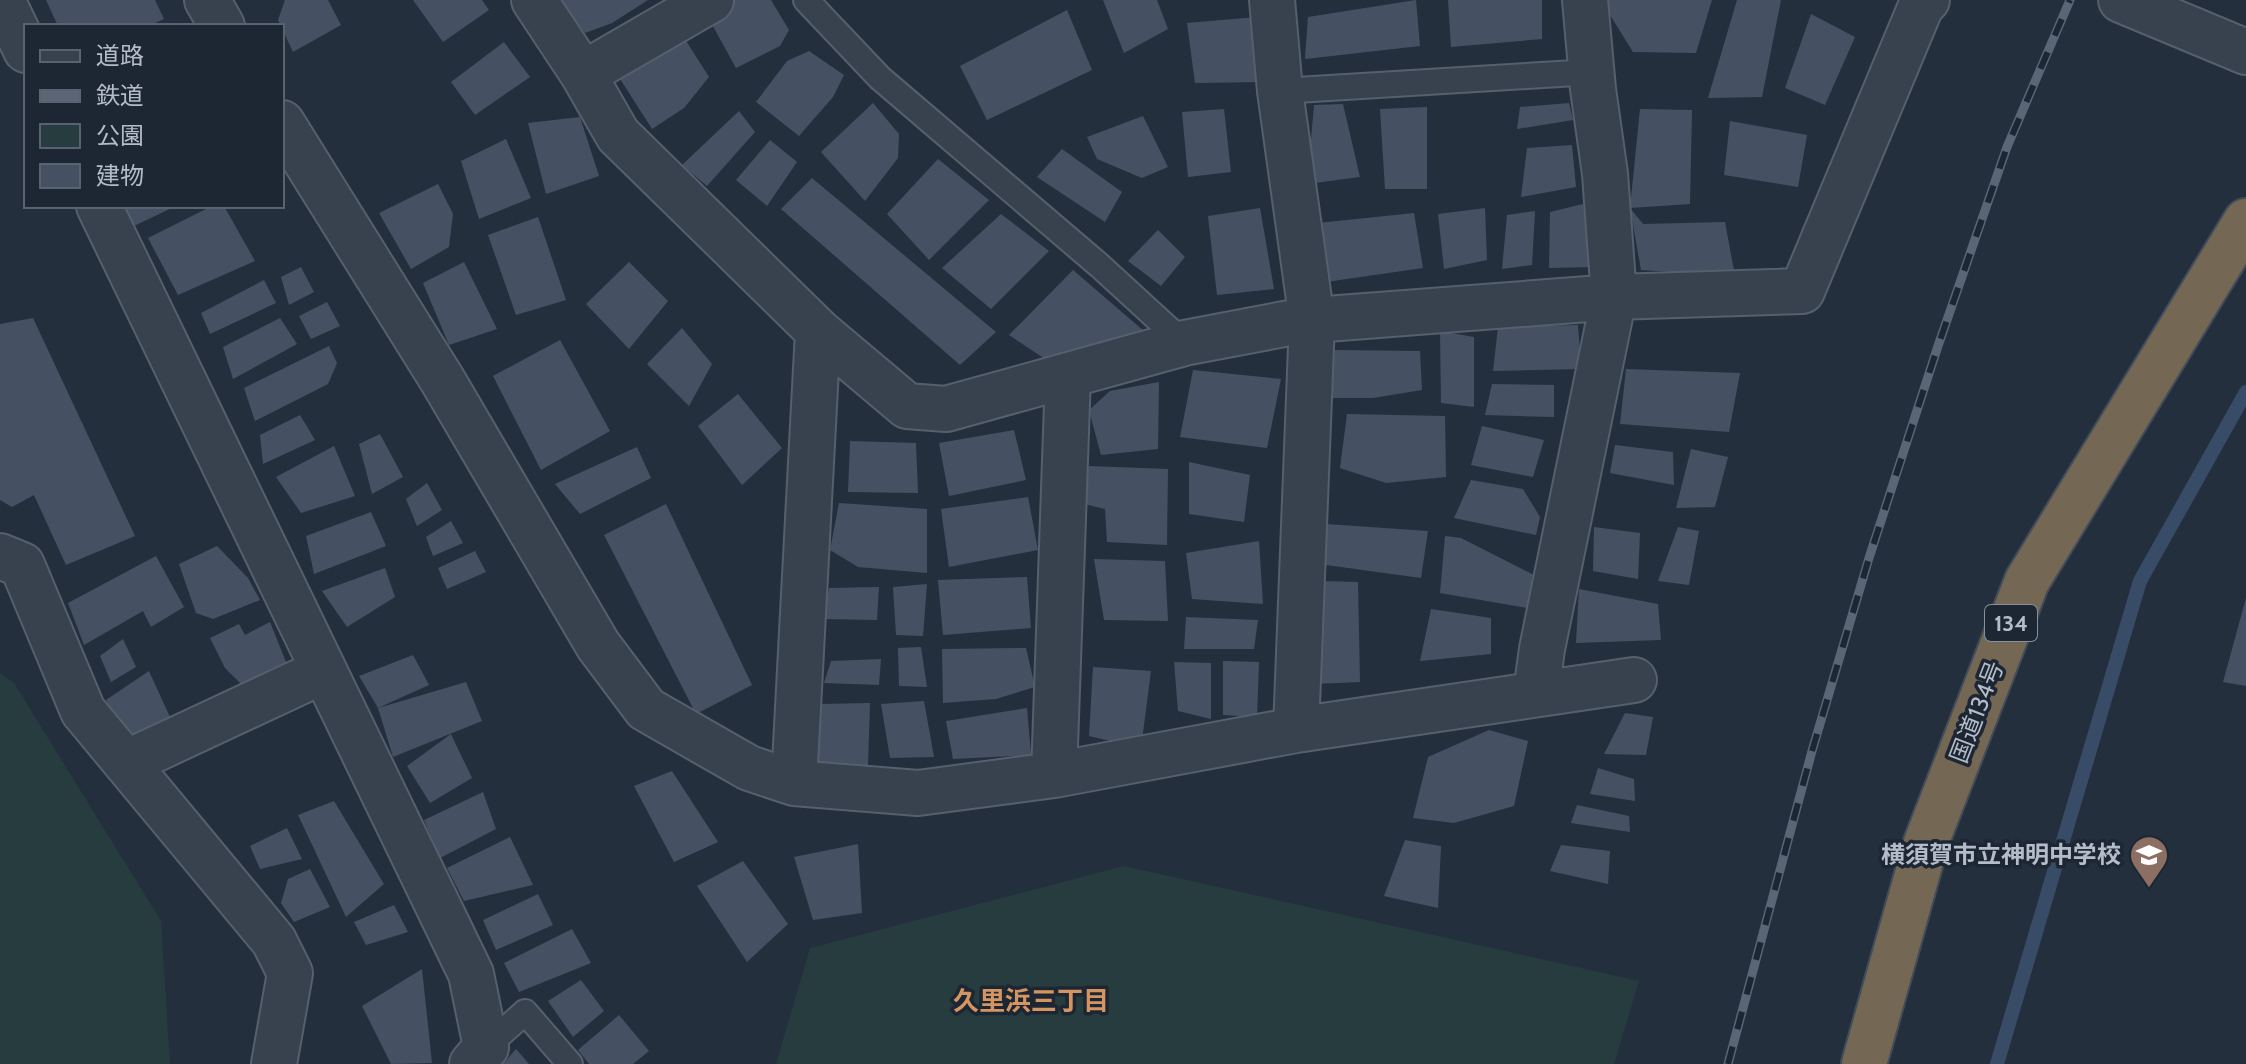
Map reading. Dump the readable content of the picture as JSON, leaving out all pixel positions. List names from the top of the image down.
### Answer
{
  "streets": {
    "highway": ["134", "国道134号"]
  },
  "districts": ["久里浜三丁目"],
  "places": {
    "school or university": ["横須賀市立神明中学校"]
  },
  "legend": [
    "道路",
    "鉄道",
    "公園",
    "建物"
  ]
}
